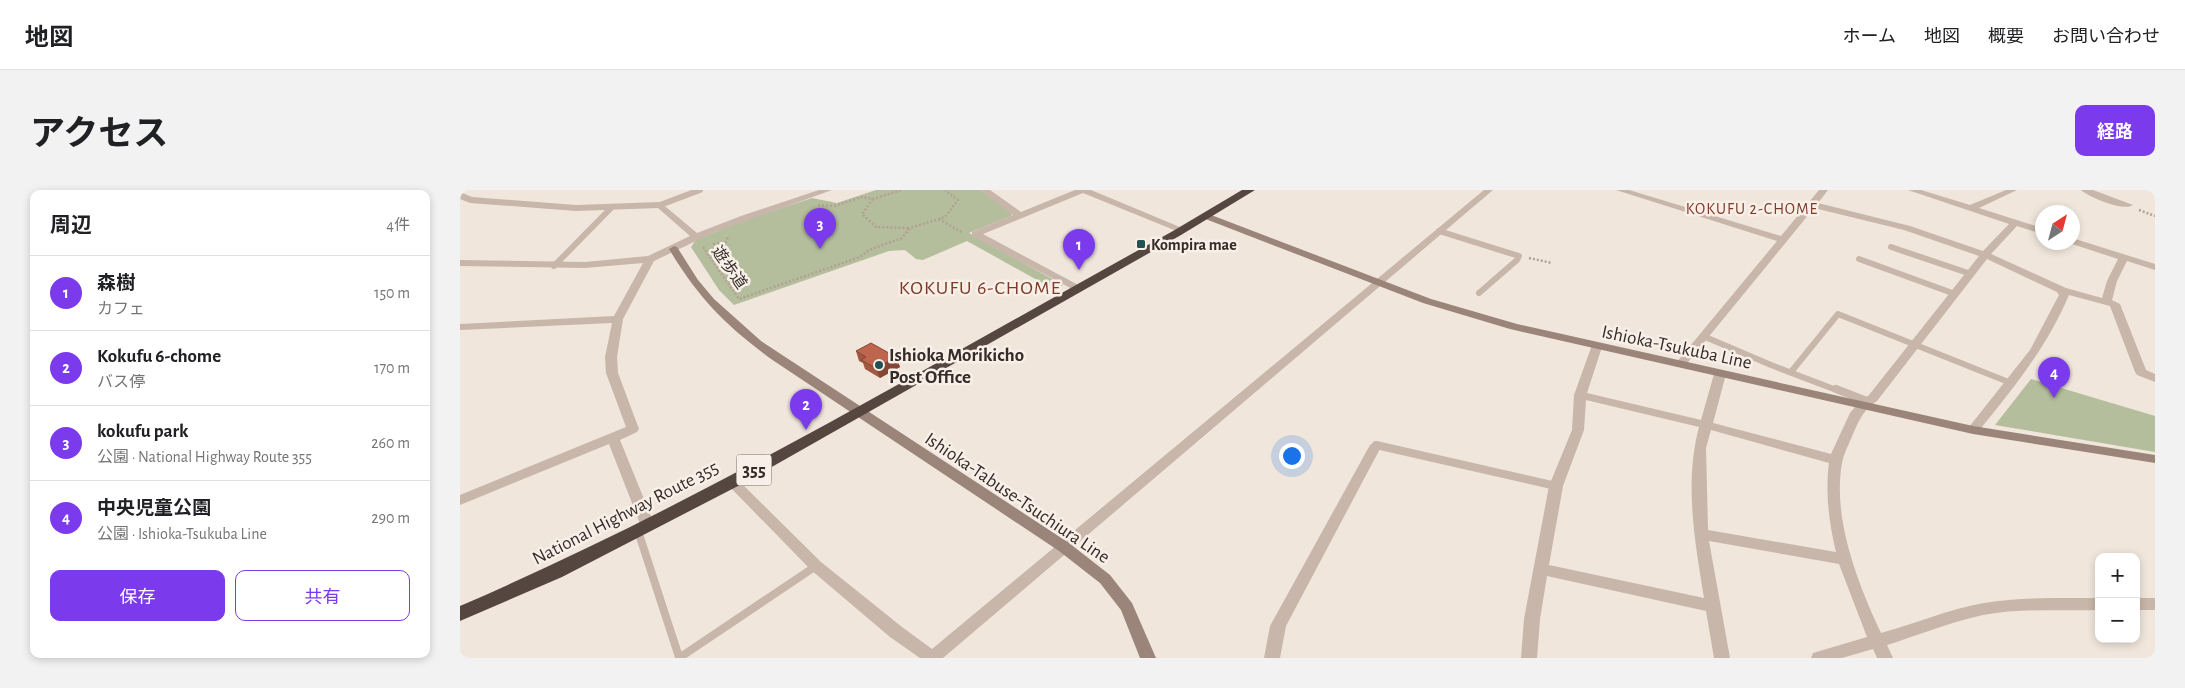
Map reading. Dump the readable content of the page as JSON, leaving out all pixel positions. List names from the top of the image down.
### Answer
{
  "streets": {
    "highway": ["355", "National Highway Route 355"],
    "main road": ["Ishioka-Tsukuba Line", "Ishioka-Tabuse-Tsuchiura Line"],
    "path": ["遊歩道"]
  },
  "crossings": [
    ["Ishioka-Tsukuba Line", "National Highway Route 355"],
    ["Ishioka-Tabuse-Tsuchiura Line", "National Highway Route 355"]
  ],
  "districts": ["KOKUFU 2-CHOME", "KOKUFU 6-CHOME"],
  "places": {
    "transit": ["Kompira mae"],
    "other": ["Ishioka Morikicho Post Office"]
  },
  "north": "top right",
  "page": {
    "header": "地図",
    "nav": [
      "ホーム",
      "地図",
      "概要",
      "お問い合わせ"
    ],
    "title": "アクセス",
    "buttons": [
      "経路",
      ["保存", "共有"]
    ],
    "heading": ["周辺", "4件"],
    "pins": [
      "3",
      "1",
      "4",
      "2"
    ],
    "list": [
      {
        "mark": "1",
        "name": "森樹",
        "note": "カフェ",
        "value": "150 m"
      },
      {
        "mark": "2",
        "name": "Kokufu 6-chome",
        "note": "バス停",
        "value": "170 m"
      },
      {
        "mark": "3",
        "name": "kokufu park",
        "note": "公園 · National Highway Route 355",
        "value": "260 m"
      },
      {
        "mark": "4",
        "name": "中央児童公園",
        "note": "公園 · Ishioka-Tsukuba Line",
        "value": "290 m"
      }
    ],
    "map_buttons": ["+", "−"]
  }
}
